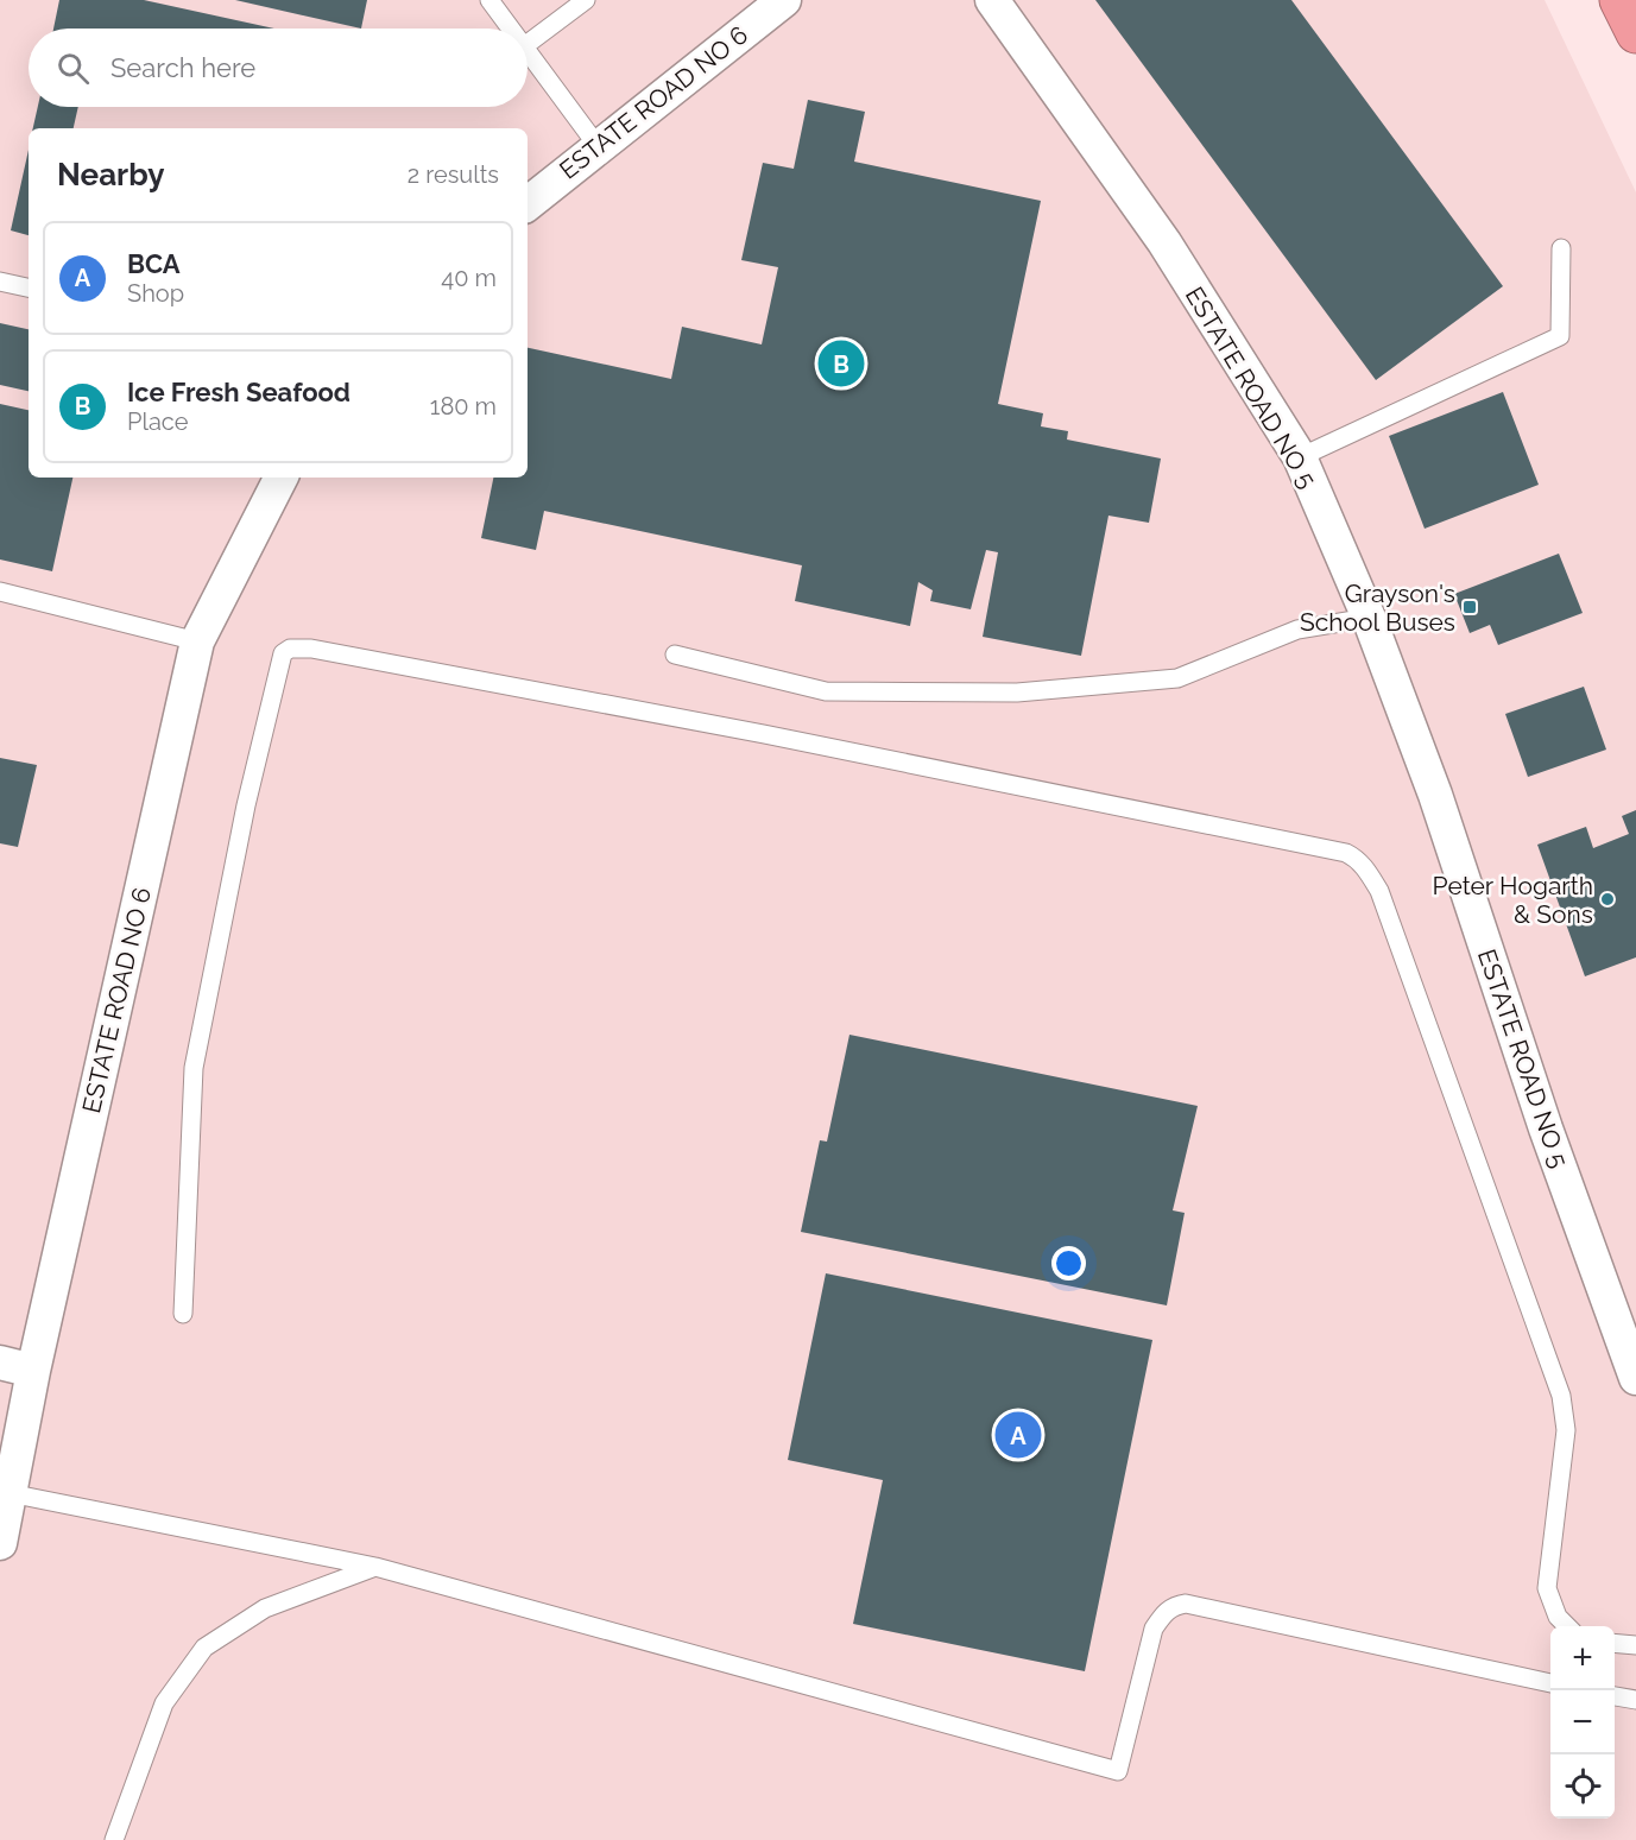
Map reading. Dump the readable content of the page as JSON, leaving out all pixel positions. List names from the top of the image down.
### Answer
{
  "streets": {
    "street": ["ESTATE ROAD NO 6", "ESTATE ROAD NO 5"]
  },
  "places": {
    "transit": ["Grayson's School Buses"],
    "other": ["Peter Hogarth & Sons"]
  },
  "page": {
    "search": "Search here",
    "heading": ["Nearby", "2 results"],
    "list": [
      {
        "mark": "A",
        "name": "BCA",
        "note": "Shop",
        "value": "40 m"
      },
      {
        "mark": "B",
        "name": "Ice Fresh Seafood",
        "note": "Place",
        "value": "180 m"
      }
    ],
    "pins": ["B", "A"],
    "map_buttons": ["+", "−"]
  }
}
